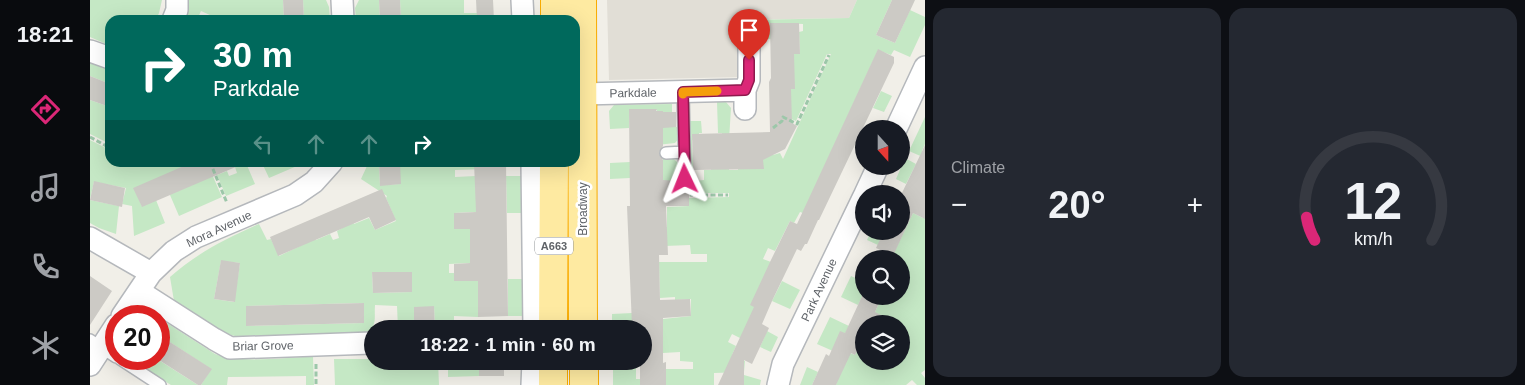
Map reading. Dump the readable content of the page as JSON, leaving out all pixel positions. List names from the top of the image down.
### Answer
{
  "streets": {
    "highway": ["Broadway", "A663"],
    "street": [
      "Parkdale",
      "Mora Avenue",
      "Park Avenue",
      "Briar Grove"
    ]
  },
  "crossings": [
    ["Parkdale", "Broadway"],
    ["Mora Avenue", "Briar Grove"]
  ],
  "north": "bottom",
  "page": {
    "tabs": "18:21",
    "tile": "Climate",
    "turn": ["30 m", "Parkdale"],
    "heat": ["−", "20°", "+"],
    "limit": "20",
    "trip": "18:22 · 1 min · 60 m",
    "gauge": ["12", "km/h"]
  }
}
